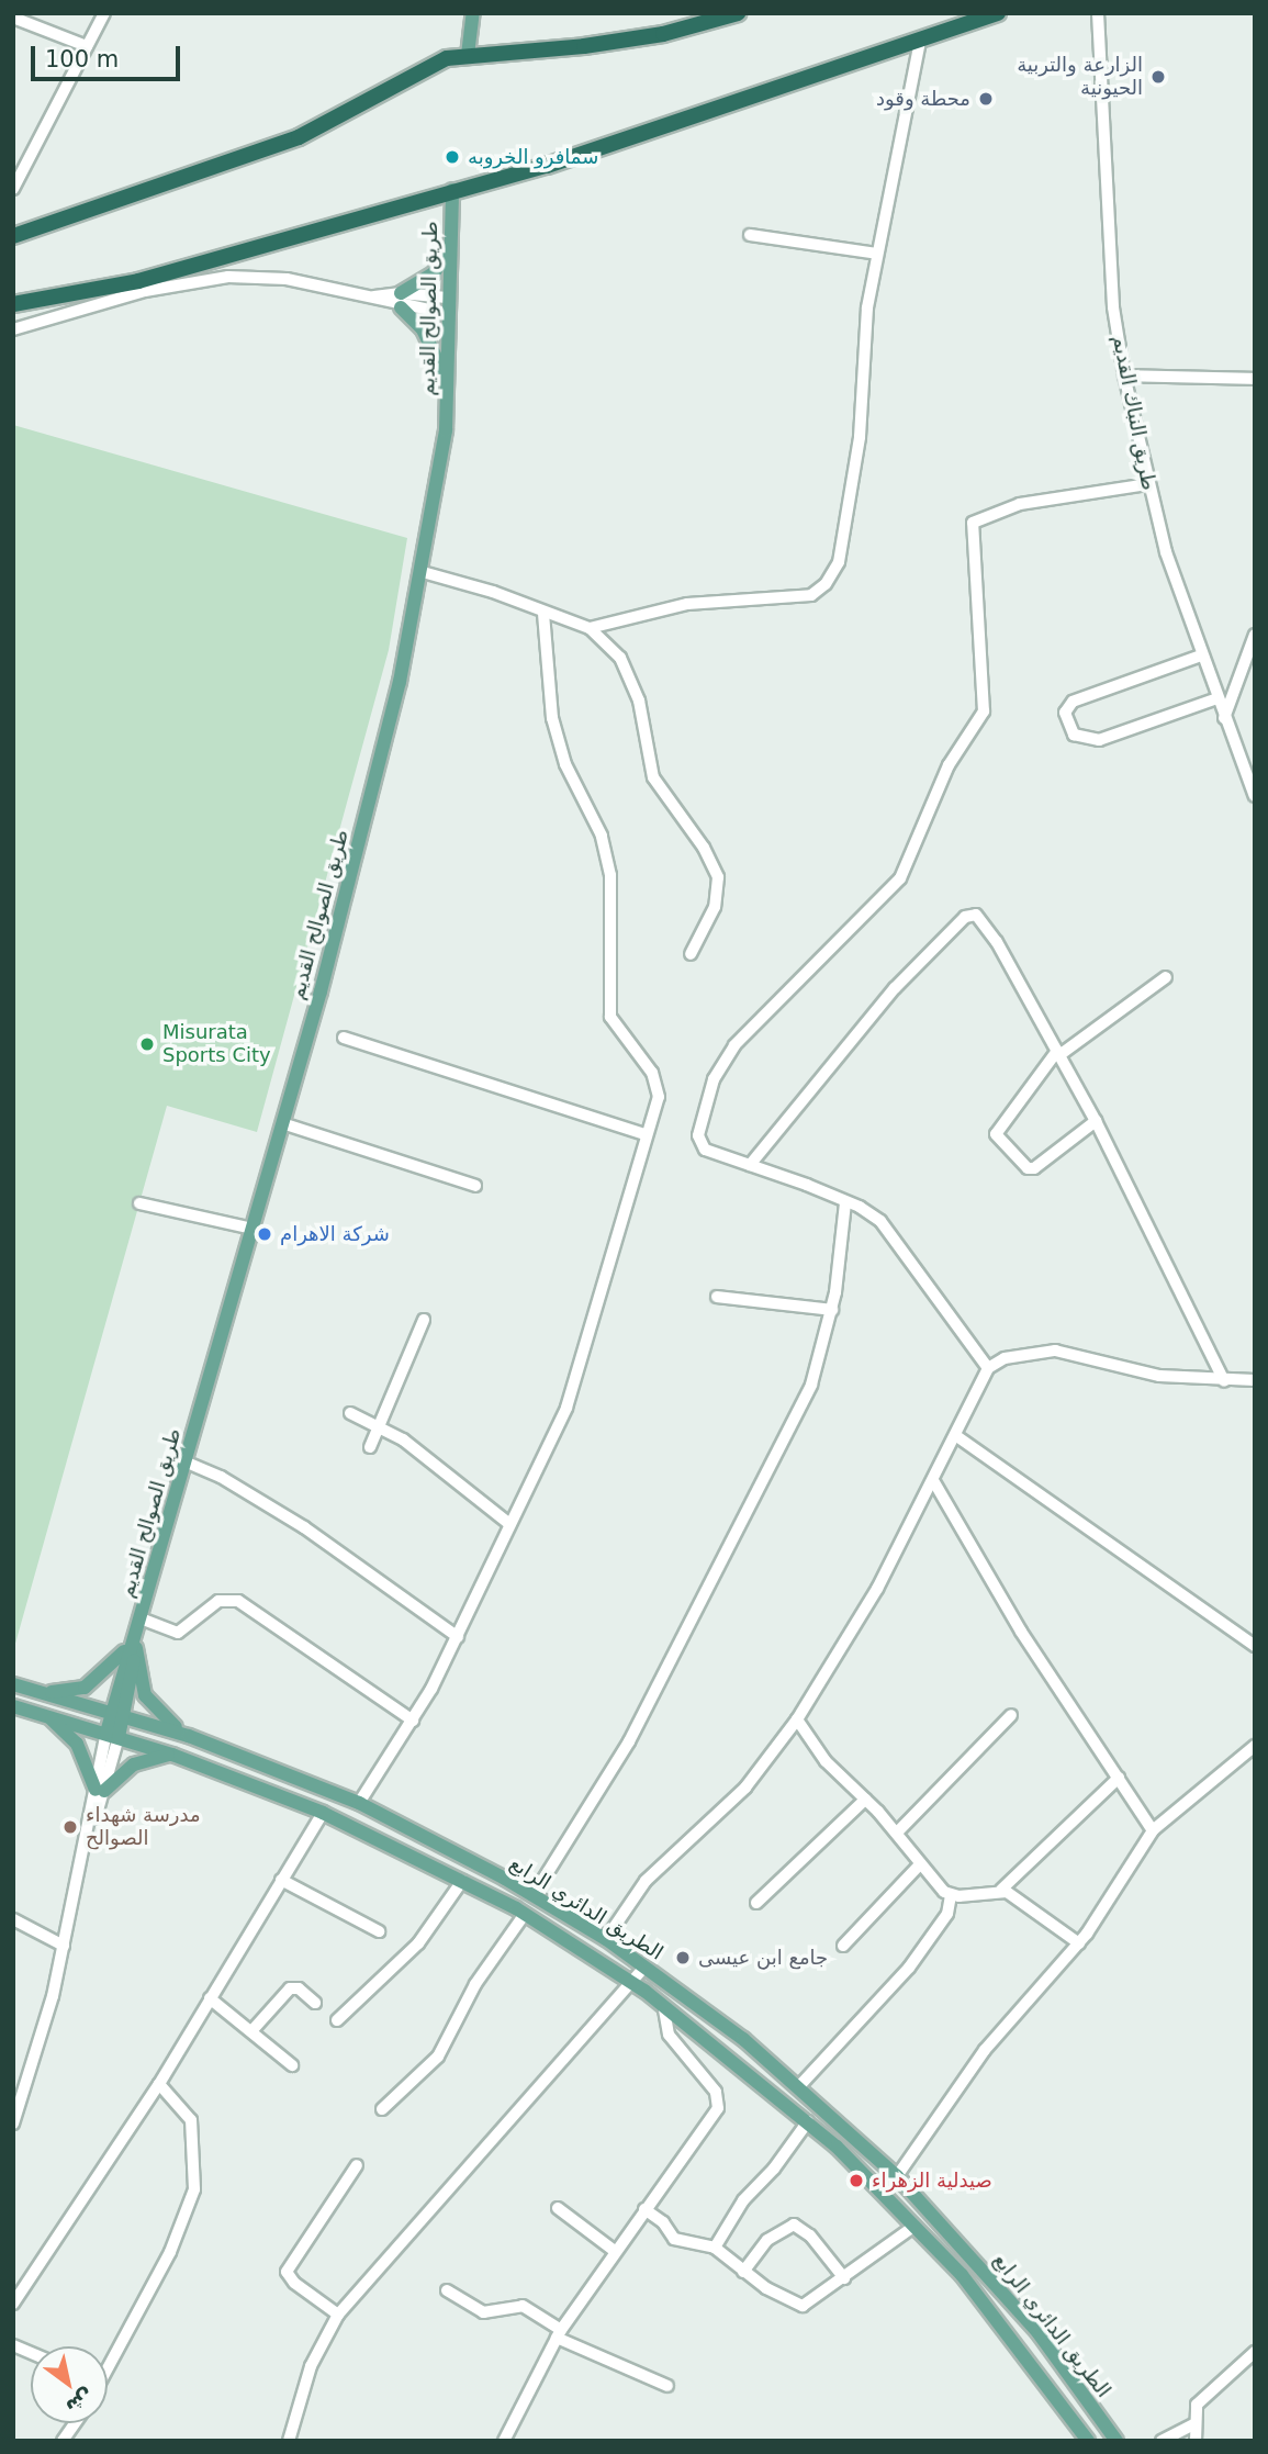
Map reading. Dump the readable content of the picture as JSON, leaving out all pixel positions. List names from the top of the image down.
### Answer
{
  "streets": {
    "main road": ["طريق الصوالح القديم", "الطريق الدائري الرابع"],
    "street": ["طريق النباك القديم"]
  },
  "crossings": [
    ["طريق الصوالح القديم", "الطريق الدائري الرابع"]
  ],
  "places": [
    "الزارعة والتربية الحيونية",
    "محطة وقود",
    "سمافرو الخروبه",
    "Misurata Sports City",
    "شركة الاهرام",
    "مدرسة شهداء الصوالح",
    "جامع ابن عيسى",
    "صيدلية الزهراء"
  ],
  "scale_bar": "100 m",
  "north": "bottom right"
}
